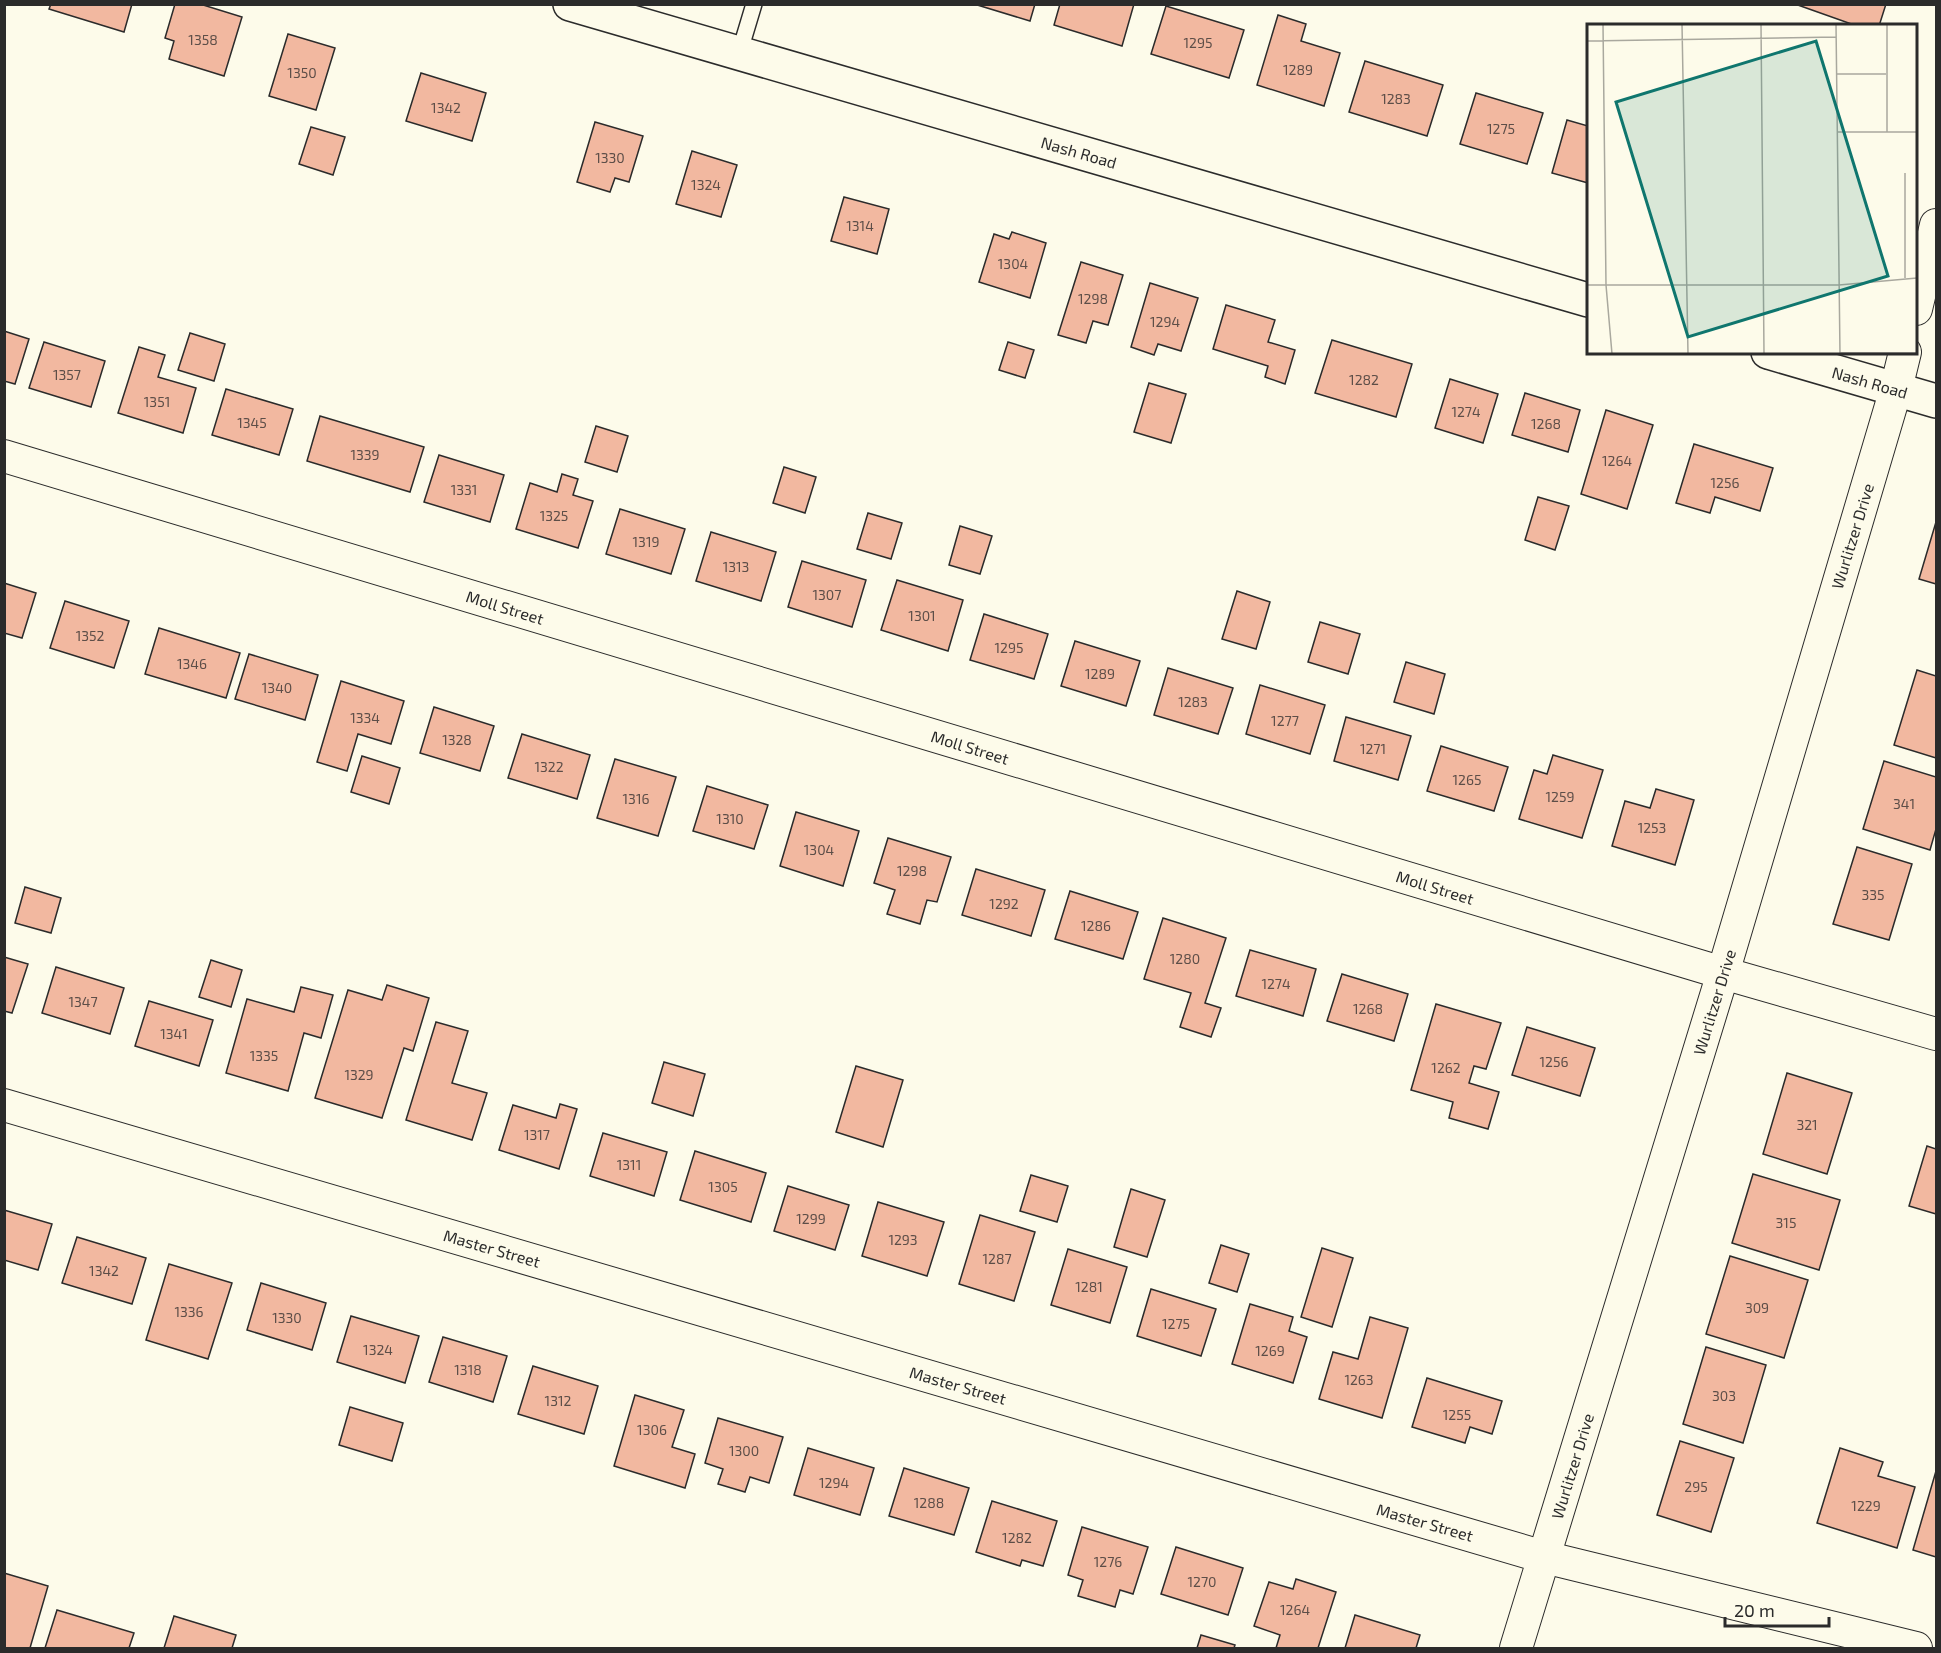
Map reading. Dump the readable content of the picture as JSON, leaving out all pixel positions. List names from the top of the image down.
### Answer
{
  "streets": {
    "main road": ["Nash Road"],
    "street": ["Wurlitzer Drive", "Moll Street", "Master Street"]
  },
  "crossings": [
    ["Nash Road", "Wurlitzer Drive"],
    ["Wurlitzer Drive", "Moll Street"],
    ["Wurlitzer Drive", "Master Street"]
  ],
  "house_numbers": [
    "1358",
    "1295",
    "1289",
    "1350",
    "1283",
    "1342",
    "1275",
    "1330",
    "1324",
    "1314",
    "1304",
    "1298",
    "1294",
    "1357",
    "1282",
    "1351",
    "1274",
    "1345",
    "1268",
    "1339",
    "1264",
    "1256",
    "1331",
    "1325",
    "1319",
    "1313",
    "1307",
    "1301",
    "1352",
    "1295",
    "1346",
    "1289",
    "1340",
    "1283",
    "1334",
    "1277",
    "1328",
    "1271",
    "1322",
    "1265",
    "1259",
    "1316",
    "341",
    "1310",
    "1253",
    "1304",
    "1298",
    "335",
    "1292",
    "1286",
    "1280",
    "1274",
    "1347",
    "1268",
    "1341",
    "1335",
    "1256",
    "1262",
    "1329",
    "321",
    "1317",
    "1311",
    "1305",
    "1299",
    "315",
    "1293",
    "1287",
    "1342",
    "1281",
    "309",
    "1336",
    "1330",
    "1275",
    "1324",
    "1269",
    "1318",
    "1263",
    "303",
    "1312",
    "1255",
    "1306",
    "1300",
    "1294",
    "295",
    "1288",
    "1229",
    "1282",
    "1276",
    "1270",
    "1264"
  ],
  "scale_bar": "20 m"
}
